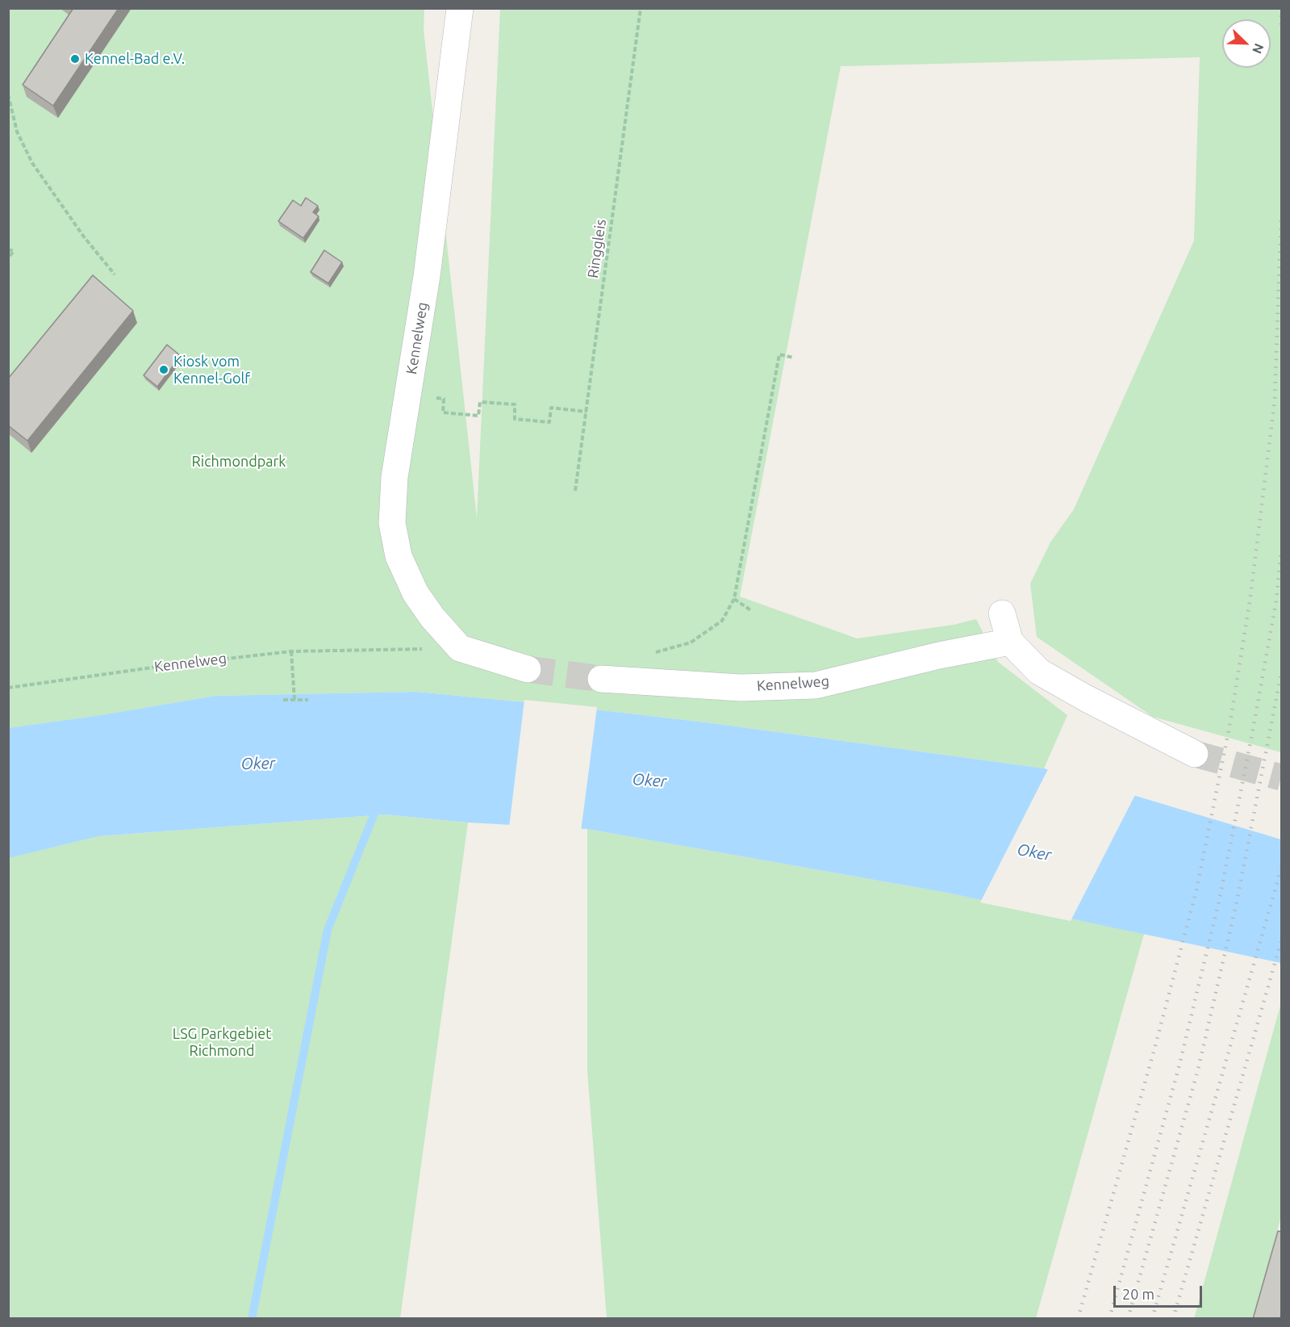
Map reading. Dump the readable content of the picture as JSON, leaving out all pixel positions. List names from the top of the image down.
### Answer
{
  "streets": {
    "street": ["Kennelweg"],
    "path": ["Ringgleis"]
  },
  "water": ["Oker"],
  "parks": ["Richmondpark", "LSG Parkgebiet Richmond"],
  "places": ["Kennel-Bad e.V.", "Kiosk vom Kennel-Golf"],
  "scale_bar": "20 m",
  "north": "bottom right"
}
